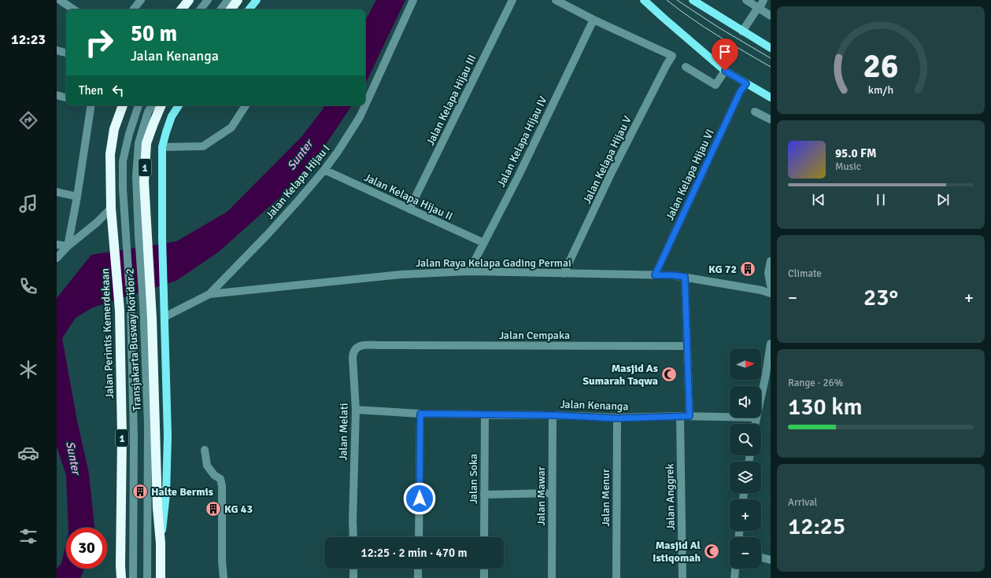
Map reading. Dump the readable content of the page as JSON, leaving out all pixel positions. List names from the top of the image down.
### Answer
{
  "streets": {
    "highway": ["1", "Jalan Perintis Kemerdekaan"],
    "street": [
      "Jalan Kelapa Hijau III",
      "Jalan Kelapa Hijau IV",
      "Jalan Kelapa Hijau V",
      "Jalan Kelapa Hijau VI",
      "Jalan Kelapa Hijau I",
      "Jalan Kelapa Hijau II",
      "Jalan Raya Kelapa Gading Permai",
      "Jalan Cempaka",
      "Transjakarta Busway Koridor 2",
      "Jalan Kenanga",
      "Jalan Melati",
      "Jalan Soka",
      "Jalan Mawar",
      "Jalan Anggrek",
      "Jalan Menur"
    ]
  },
  "crossings": [
    ["Jalan Kelapa Hijau III", "Jalan Kelapa Hijau II"],
    ["Jalan Kelapa Hijau IV", "Jalan Kelapa Hijau V"],
    ["Jalan Kelapa Hijau IV", "Jalan Kelapa Hijau II"],
    ["Jalan Kelapa Hijau IV", "Jalan Raya Kelapa Gading Permai"],
    ["Jalan Kelapa Hijau V", "Jalan Raya Kelapa Gading Permai"],
    ["1", "Transjakarta Busway Koridor 2"],
    ["Jalan Kelapa Hijau VI", "Jalan Raya Kelapa Gading Permai"],
    ["Jalan Kelapa Hijau I", "Jalan Kelapa Hijau II"],
    ["Jalan Kelapa Hijau I", "Jalan Raya Kelapa Gading Permai"],
    ["Jalan Cempaka", "Jalan Melati"],
    ["Jalan Kenanga", "Jalan Melati"],
    ["Jalan Kenanga", "Jalan Soka"],
    ["Jalan Kenanga", "Jalan Mawar"],
    ["Jalan Kenanga", "Jalan Anggrek"],
    ["Jalan Kenanga", "Jalan Menur"]
  ],
  "water": ["Sunter"],
  "places": {
    "building": ["KG 72", "Halte Bermis", "KG 43"],
    "mosque": ["Masjid As Sumarah Taqwa", "Masjid Al Istiqomah"]
  },
  "north": "right",
  "page": {
    "tabs": "12:23",
    "turn": ["50 m", "Jalan Kenanga"],
    "then": "Then",
    "song": ["95.0 FM", "Music"],
    "tile": [
      "Climate",
      ["Range · 26%", "130 km"],
      ["Arrival", "12:25"]
    ],
    "heat": ["−", "23°", "+"],
    "map_buttons": ["+", "−"],
    "limit": "30",
    "trip": "12:25 · 2 min · 470 m",
    "gauge": ["26", "km/h"]
  }
}
